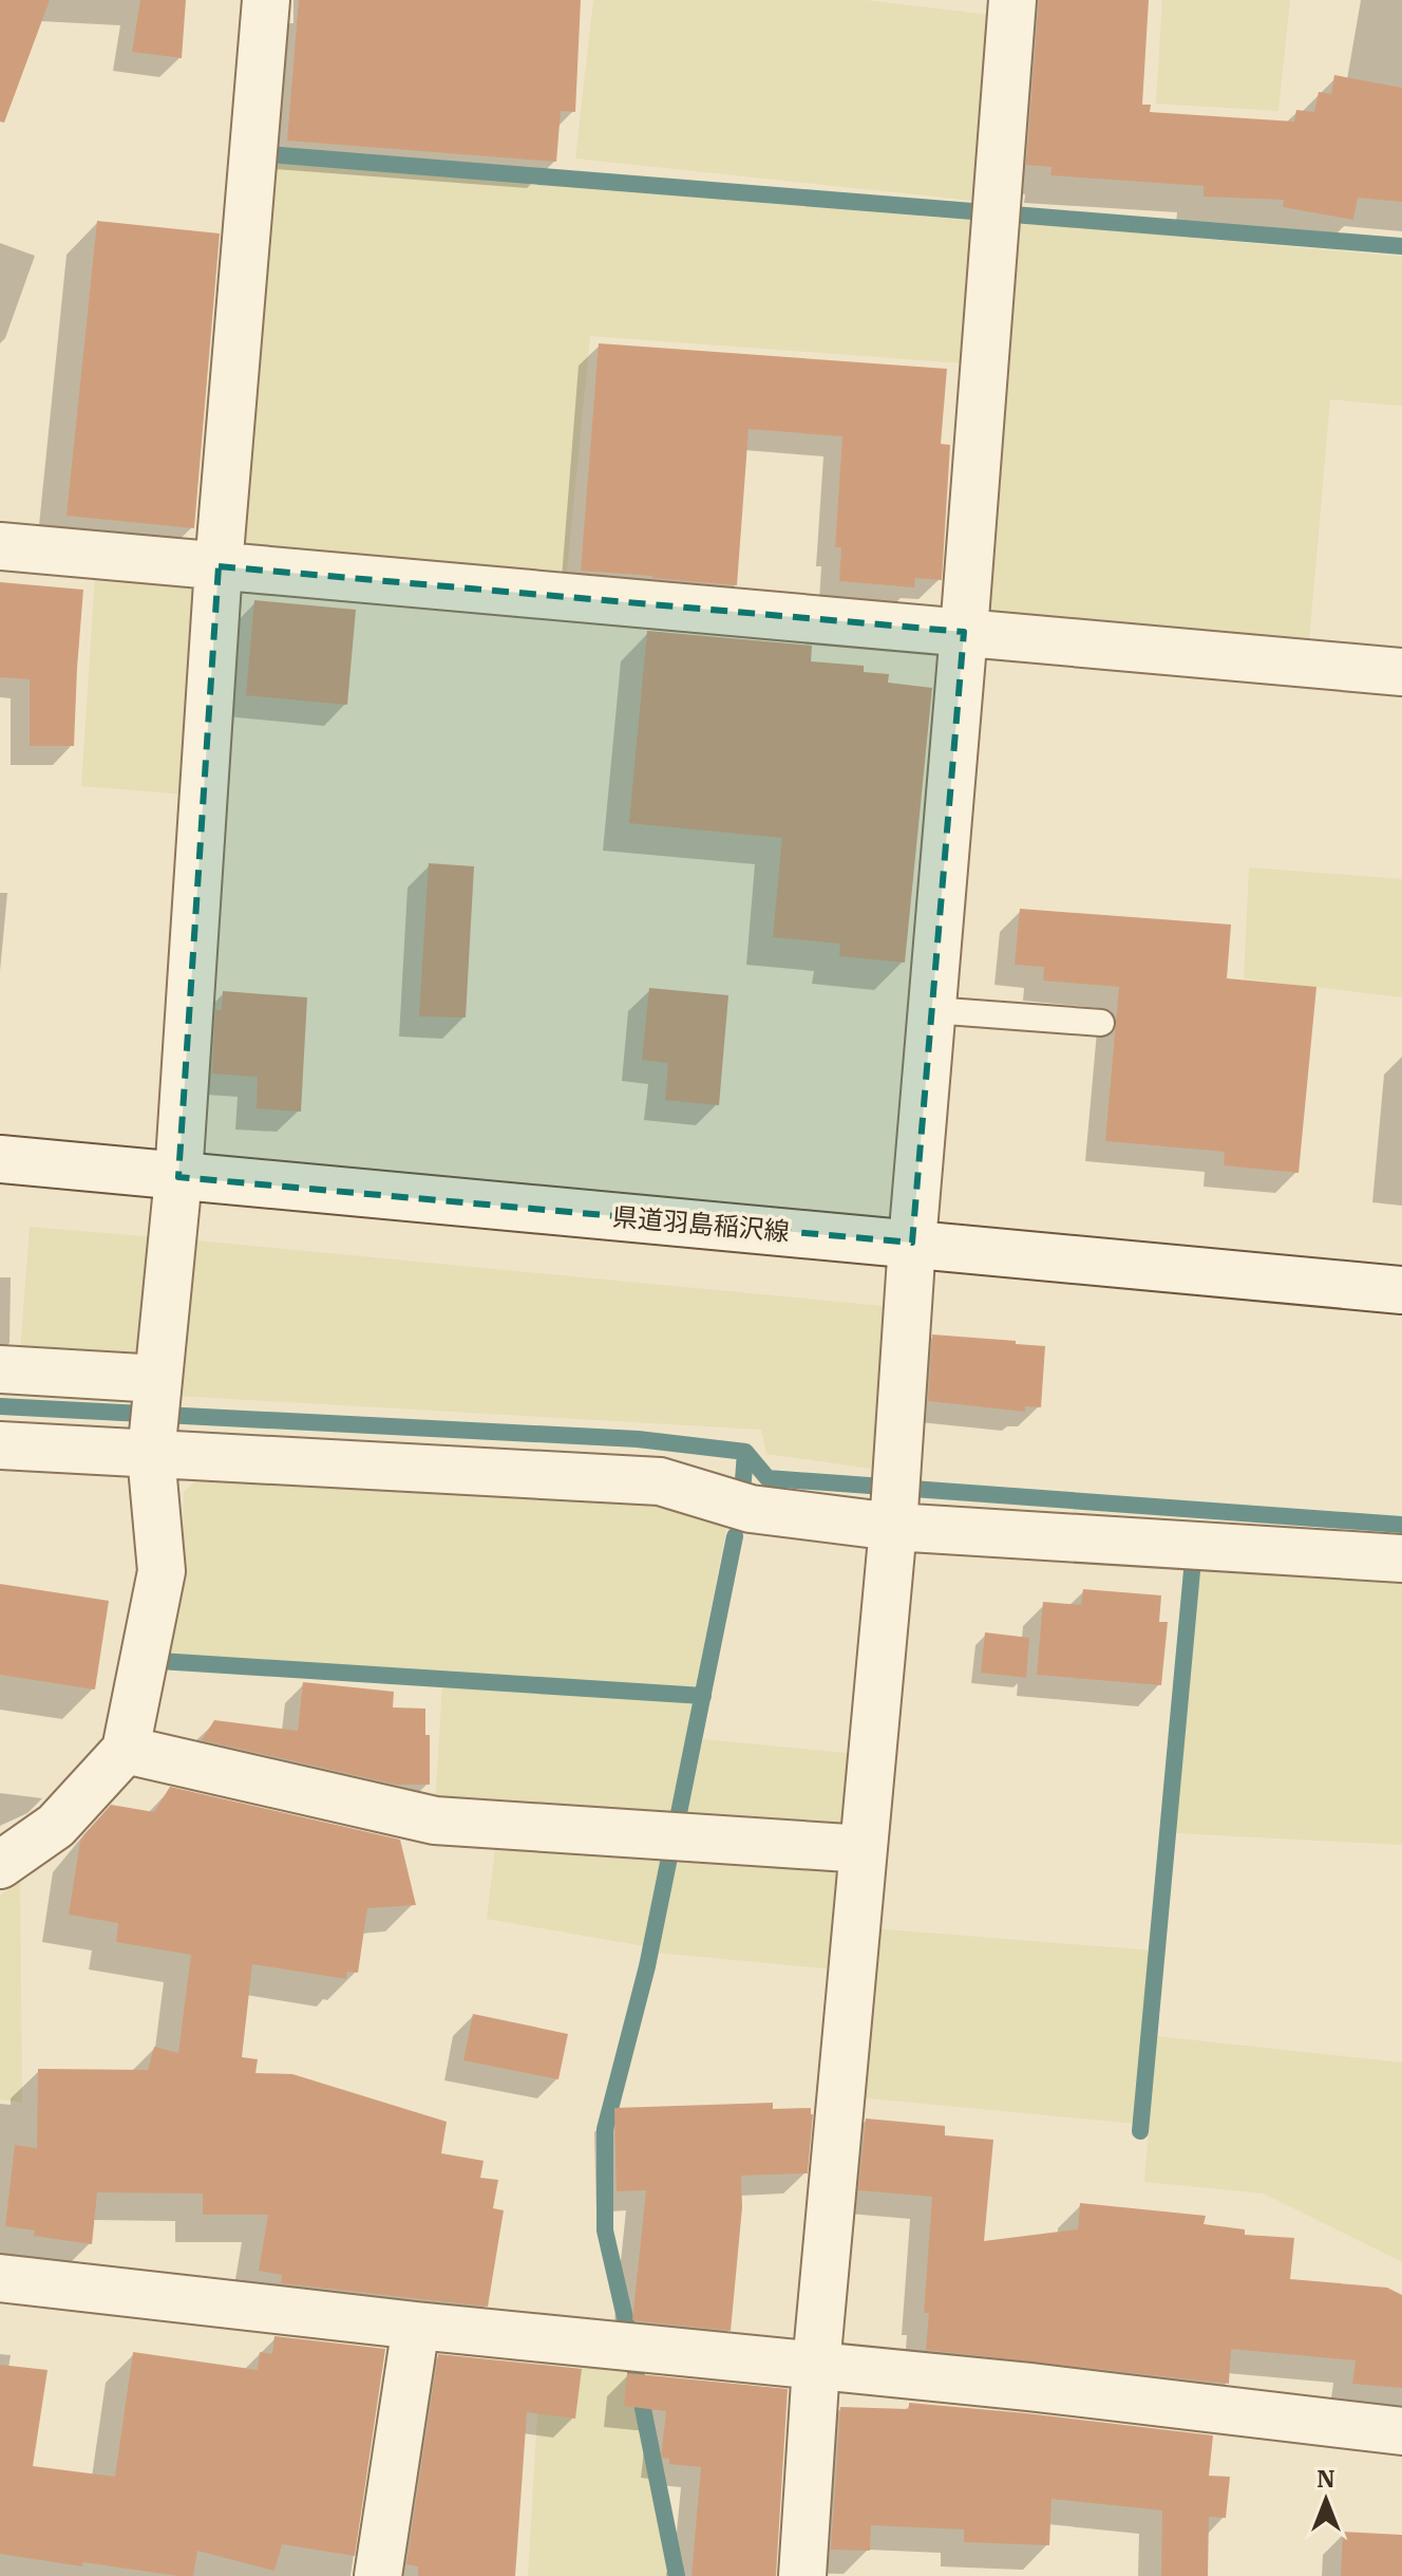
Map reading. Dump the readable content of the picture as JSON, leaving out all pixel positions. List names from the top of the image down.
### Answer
{
  "streets": {
    "street": ["県道羽島稲沢線"]
  },
  "north": "top"
}
